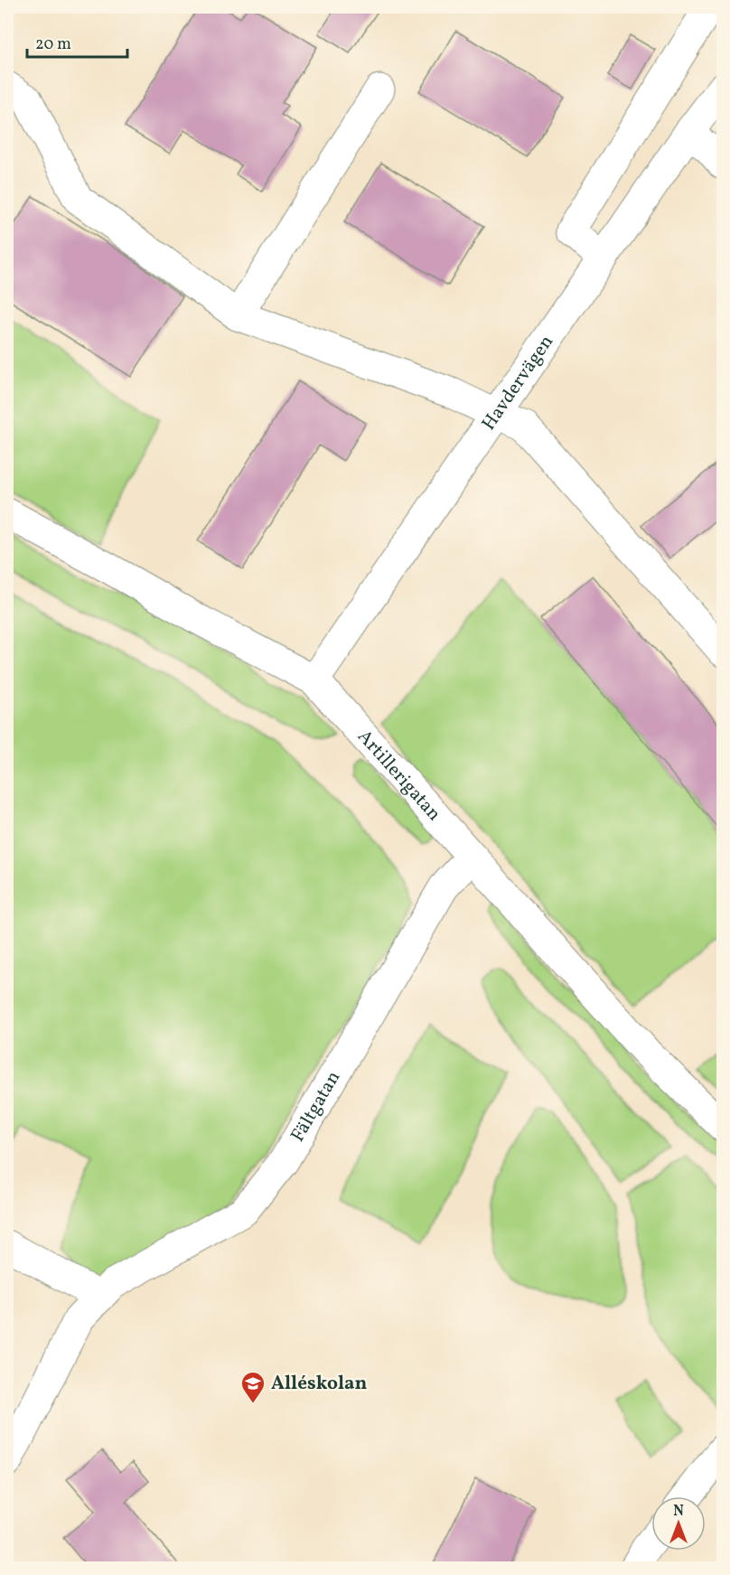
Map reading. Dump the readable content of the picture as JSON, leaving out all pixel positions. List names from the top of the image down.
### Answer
{
  "streets": {
    "street": ["Havdervägen", "Artillerigatan", "Fältgatan"]
  },
  "crossings": [
    ["Havdervägen", "Artillerigatan"],
    ["Artillerigatan", "Fältgatan"]
  ],
  "places": {
    "school or university": ["Alléskolan"]
  },
  "scale_bar": "20 m",
  "north": "top"
}
